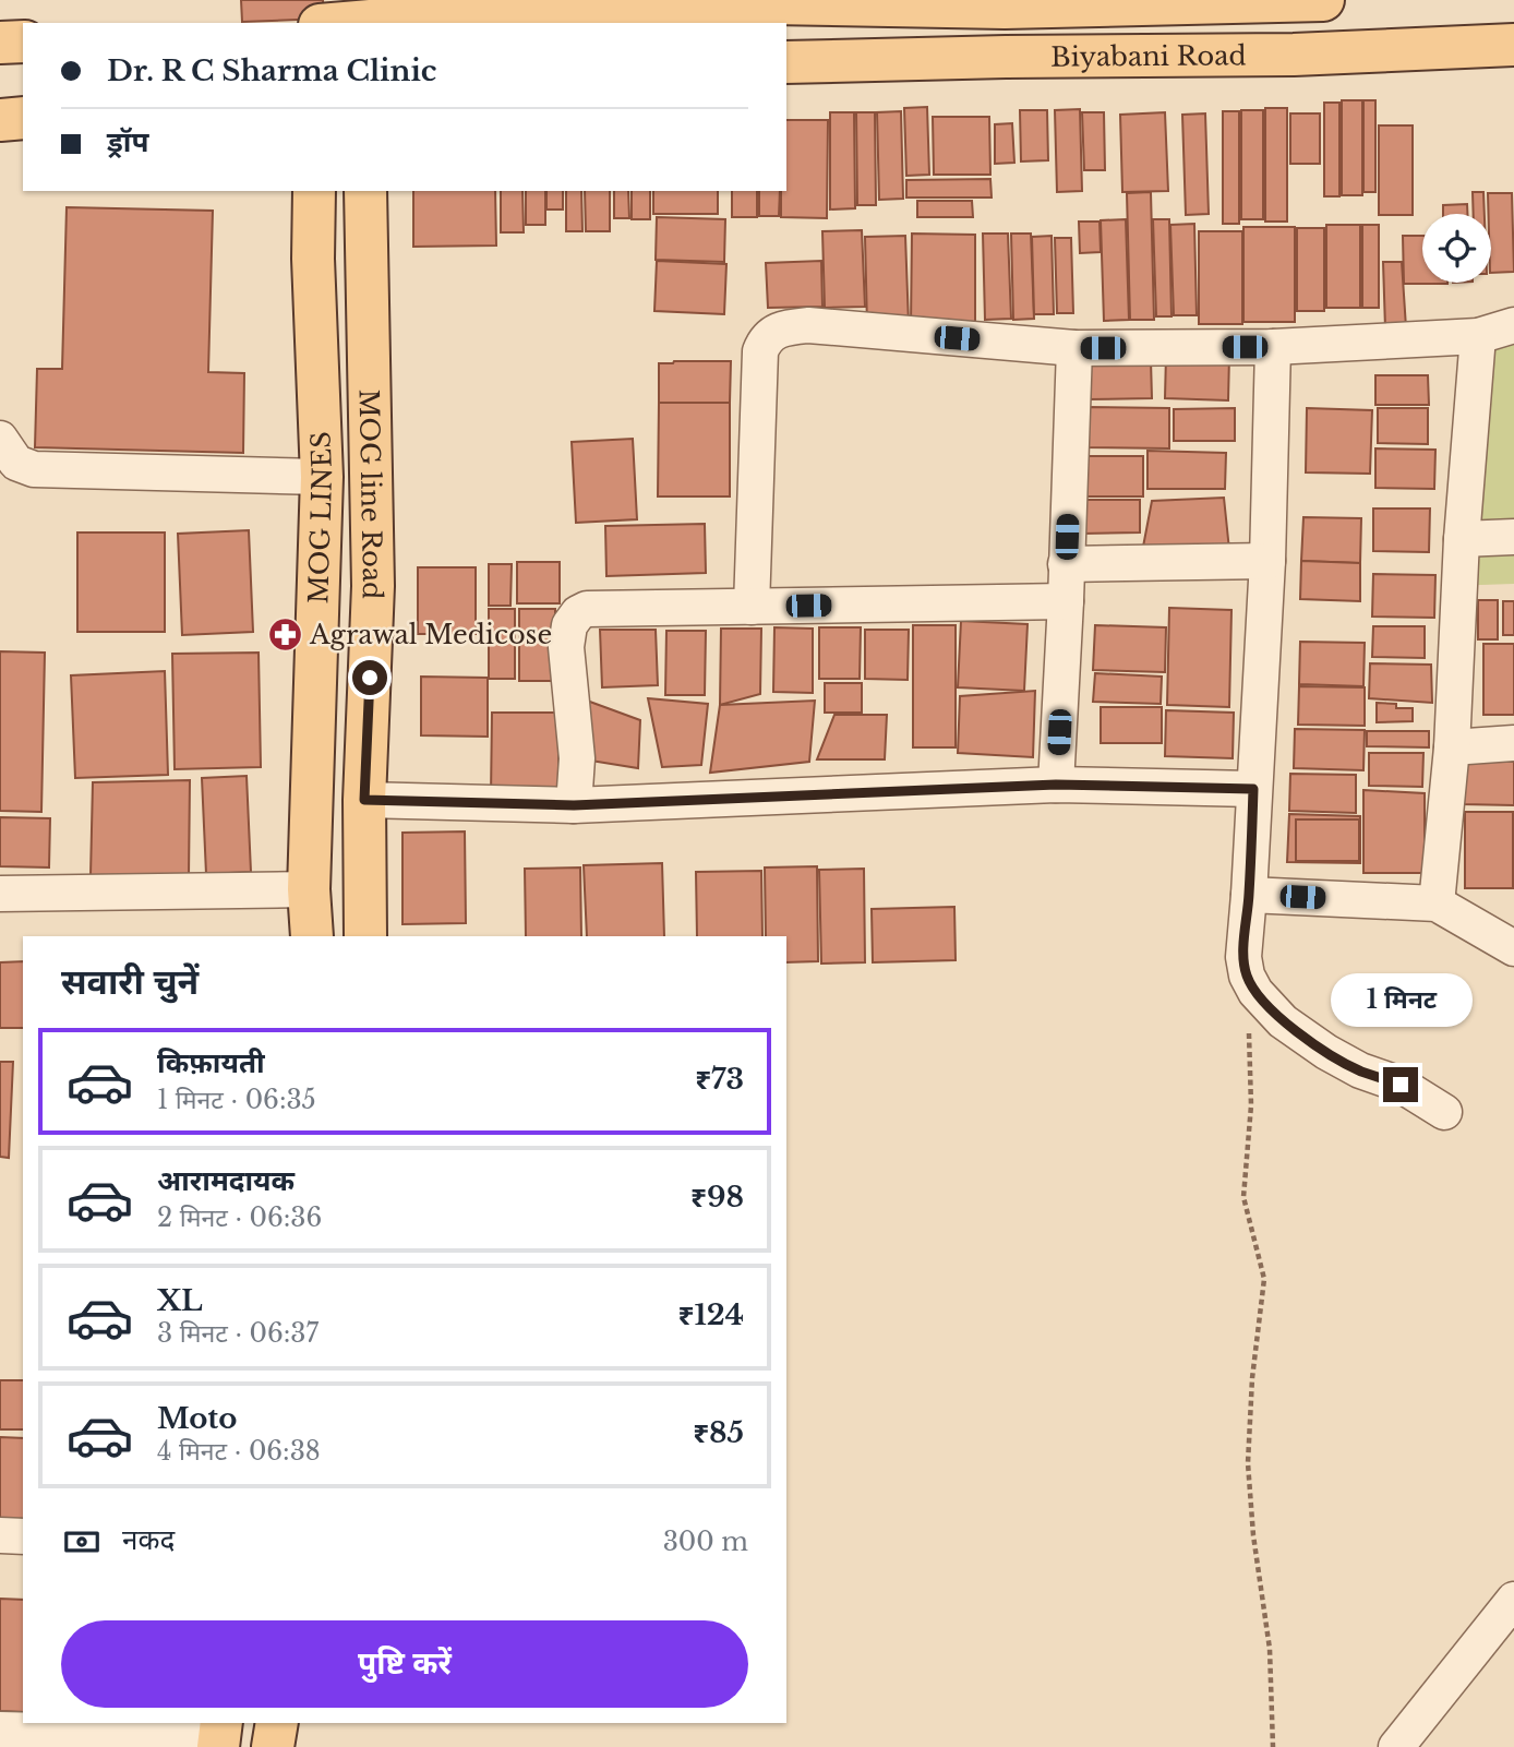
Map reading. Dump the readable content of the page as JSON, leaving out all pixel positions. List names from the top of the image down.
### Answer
{
  "streets": {
    "main road": ["Biyabani Road", "MOG line Road", "MOG LINES"]
  },
  "places": {
    "pharmacy": ["Agrawal Medicose"]
  },
  "page": {
    "banner": ["Dr. R C Sharma Clinic", "ड्रॉप"],
    "heading": "सवारी चुनें",
    "bubble": "1 मिनट",
    "list": [
      {
        "name": "किफ़ायती",
        "note": "1 मिनट · 06:35",
        "value": "₹73"
      },
      {
        "name": "आरामदायक",
        "note": "2 मिनट · 06:36",
        "value": "₹98"
      },
      {
        "name": "XL",
        "note": "3 मिनट · 06:37",
        "value": "₹124"
      },
      {
        "name": "Moto",
        "note": "4 मिनट · 06:38",
        "value": "₹85"
      }
    ],
    "pay": ["नकद", "300 m"],
    "buttons": "पुष्टि करें"
  }
}
